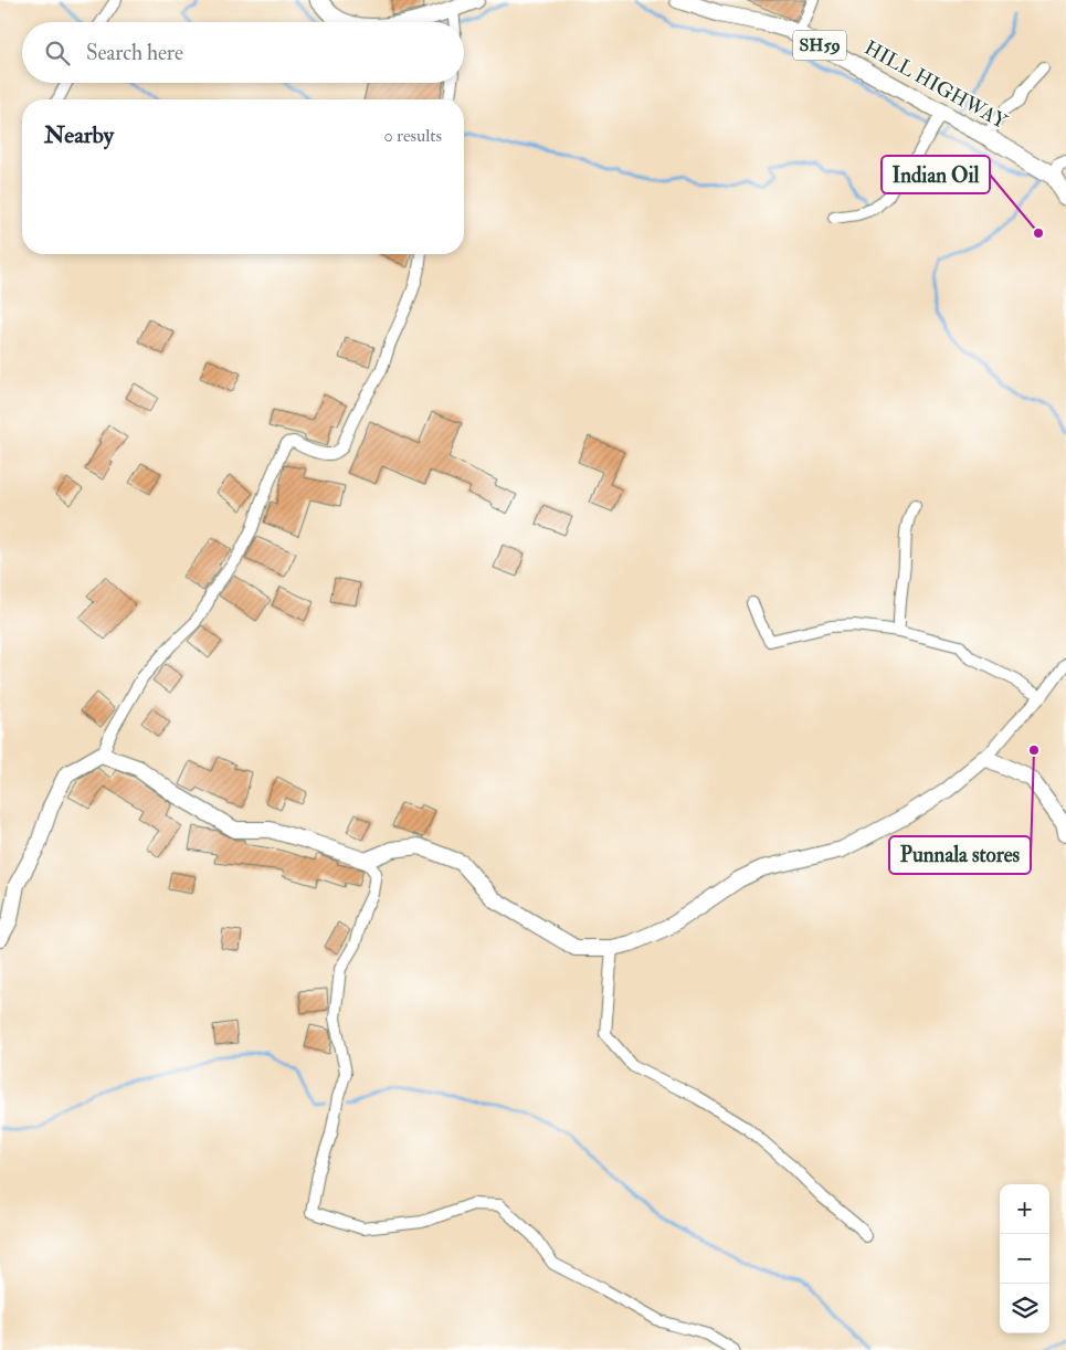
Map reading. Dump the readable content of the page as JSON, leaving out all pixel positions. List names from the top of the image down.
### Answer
{
  "streets": {
    "main road": ["SH59", "HILL HIGHWAY"]
  },
  "places": ["Indian Oil", "Punnala stores"],
  "page": {
    "search": "Search here",
    "heading": ["Nearby", "0 results"],
    "map_buttons": ["+", "−"]
  }
}
